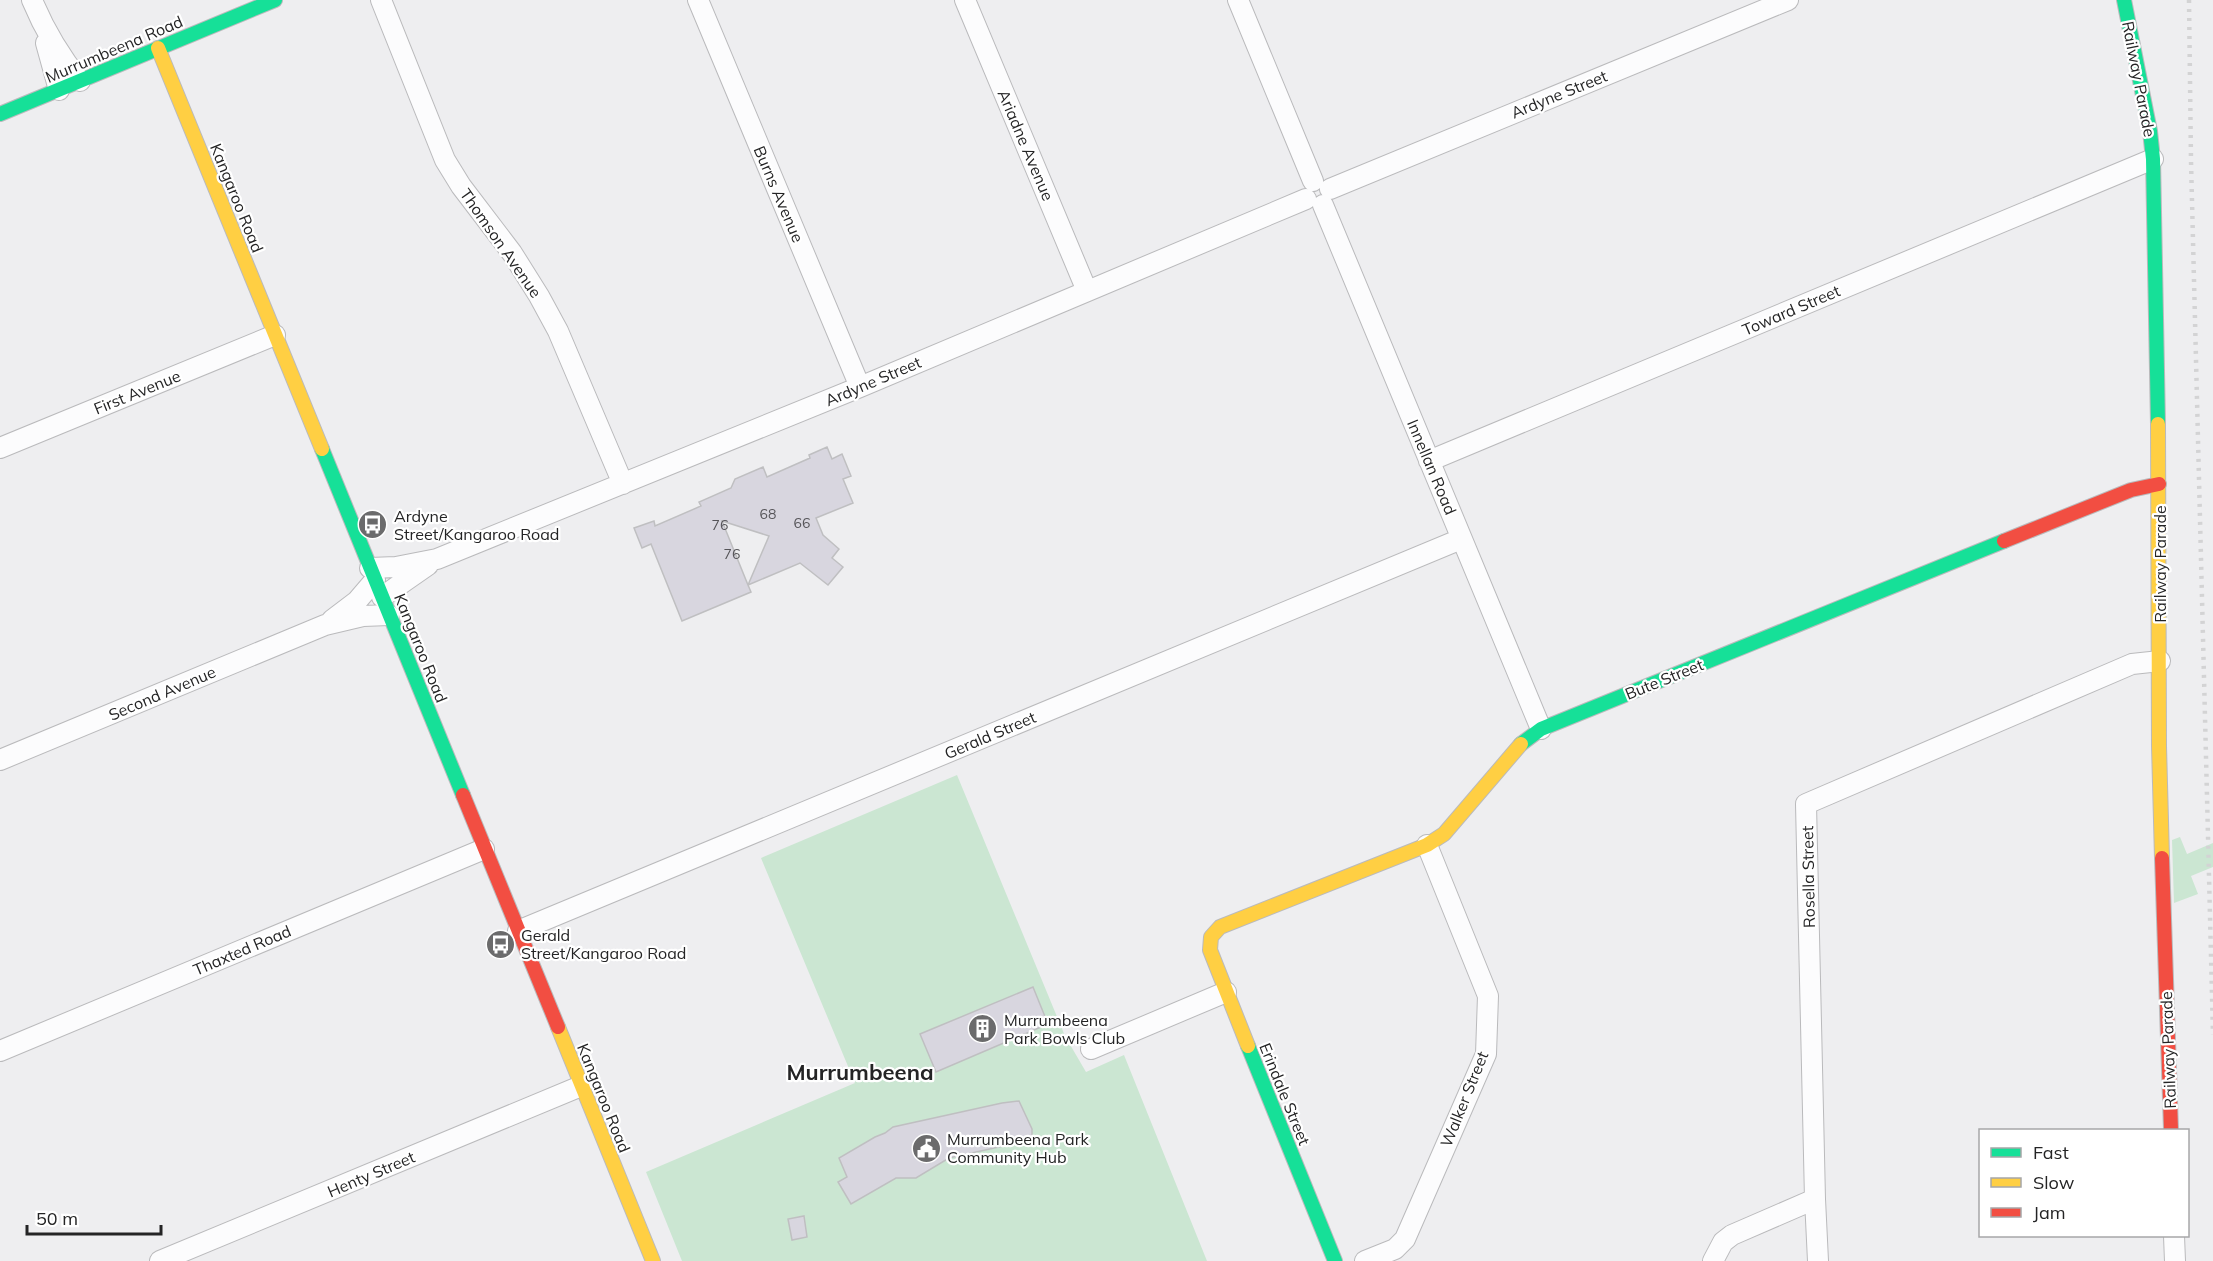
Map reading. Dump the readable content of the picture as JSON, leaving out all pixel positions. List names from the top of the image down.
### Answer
{
  "streets": {
    "street": [
      "Murrumbeena Road",
      "Railway Parade",
      "Ardyne Street",
      "Ariadne Avenue",
      "Burns Avenue",
      "Kangaroo Road",
      "Thomson Avenue",
      "Toward Street",
      "First Avenue",
      "Innellan Road",
      "Bute Street",
      "Second Avenue",
      "Gerald Street",
      "Rosella Street",
      "Thaxted Road",
      "Erindale Street",
      "Walker Street",
      "Henty Street"
    ]
  },
  "crossings": [
    ["Murrumbeena Road", "Kangaroo Road"],
    ["Railway Parade", "Toward Street"],
    ["Railway Parade", "Bute Street"],
    ["Railway Parade", "Rosella Street"],
    ["Ardyne Street", "Ariadne Avenue"],
    ["Ardyne Street", "Burns Avenue"],
    ["Ardyne Street", "Kangaroo Road"],
    ["Ardyne Street", "Thomson Avenue"],
    ["Ardyne Street", "Innellan Road"],
    ["Ardyne Street", "Second Avenue"],
    ["Kangaroo Road", "First Avenue"],
    ["Kangaroo Road", "Second Avenue"],
    ["Kangaroo Road", "Gerald Street"],
    ["Kangaroo Road", "Thaxted Road"],
    ["Kangaroo Road", "Henty Street"],
    ["Toward Street", "Innellan Road"],
    ["Innellan Road", "Bute Street"],
    ["Innellan Road", "Gerald Street"],
    ["Bute Street", "Erindale Street"],
    ["Bute Street", "Walker Street"]
  ],
  "districts": ["Murrumbeena"],
  "places": {
    "bus stop": ["Ardyne Street/Kangaroo Road", "Gerald Street/Kangaroo Road"],
    "building": ["Murrumbeena Park Bowls Club"],
    "public building": ["Murrumbeena Park Community Hub"]
  },
  "house_numbers": [
    "68",
    "66",
    "76",
    "76"
  ],
  "legend": ["Fast", "Slow", "Jam"],
  "scale_bar": "50 m"
}
